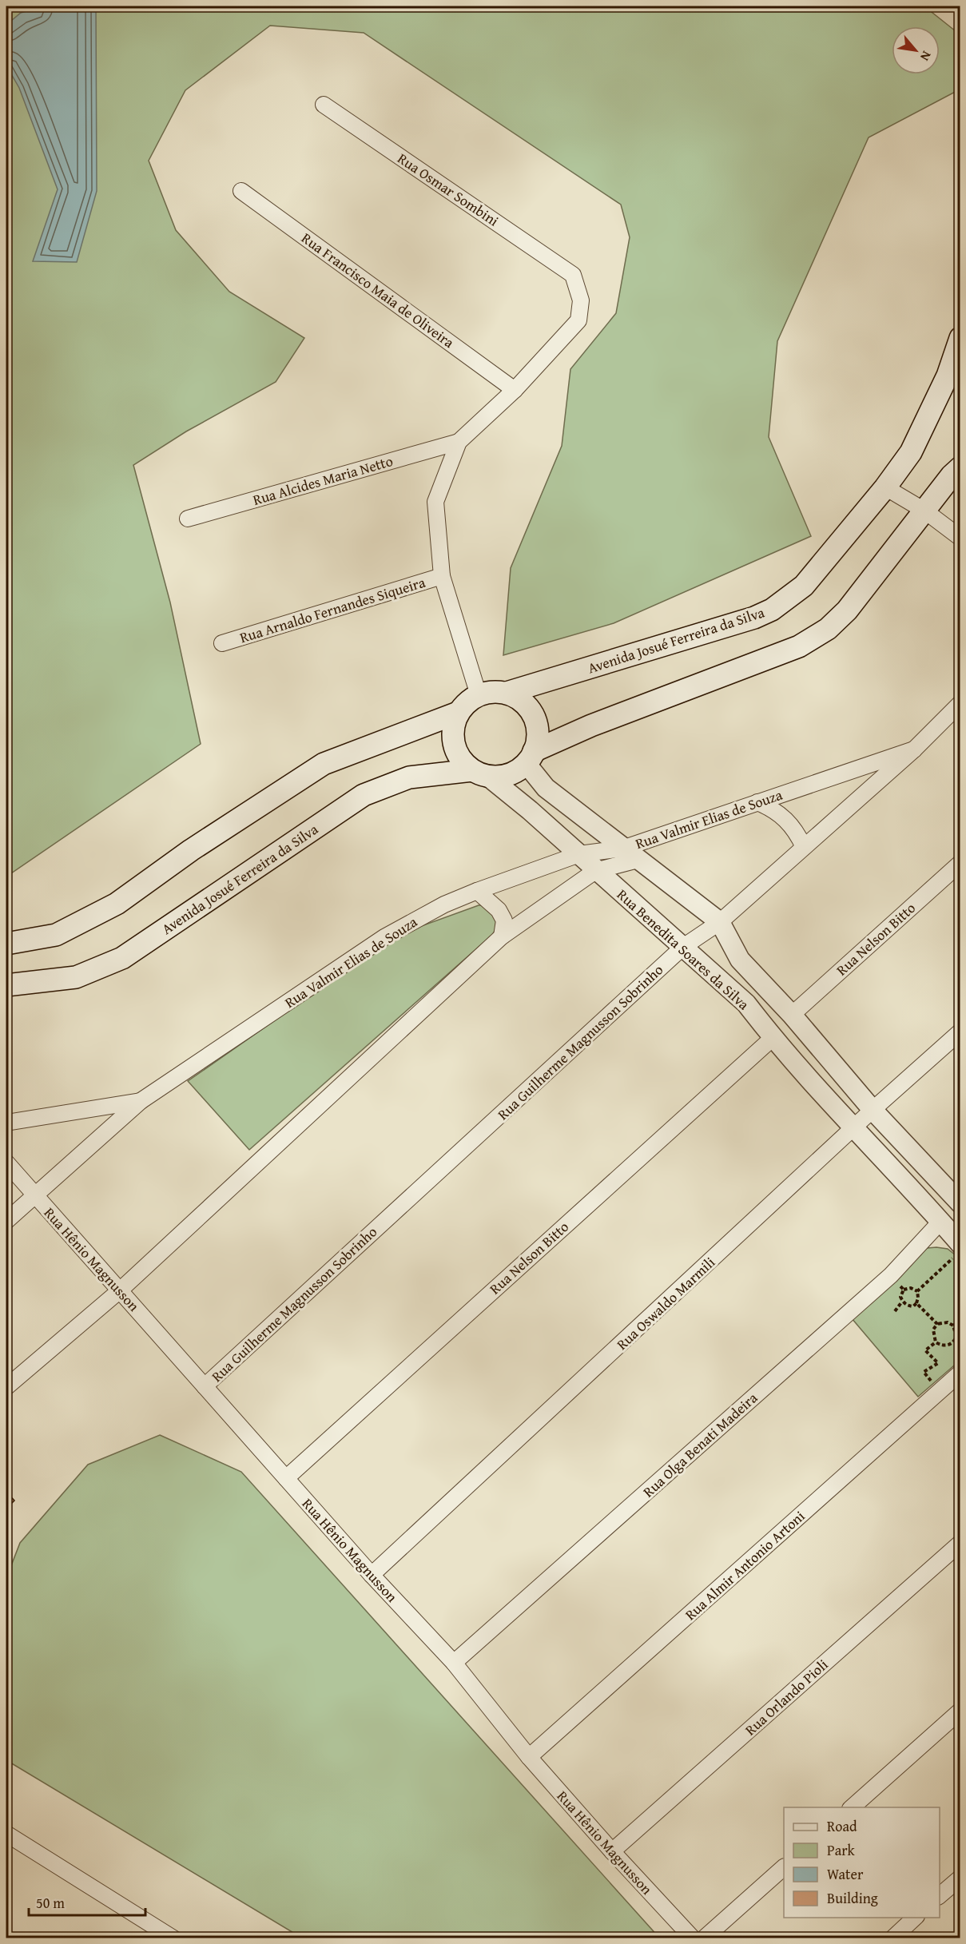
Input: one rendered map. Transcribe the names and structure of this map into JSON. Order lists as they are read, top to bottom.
{
  "streets": {
    "main road": ["Avenida Josué Ferreira da Silva"],
    "street": [
      "Rua Osmar Sombini",
      "Rua Francisco Maia de Oliveira",
      "Rua Alcides Maria Netto",
      "Rua Arnaldo Fernandes Siqueira",
      "Rua Valmir Elias de Souza",
      "Rua Nelson Bitto",
      "Rua Benedita Soares da Silva",
      "Rua Guilherme Magnusson Sobrinho",
      "Rua Hênio Magnusson",
      "Rua Oswaldo Marmili",
      "Rua Olga Benati Madeira",
      "Rua Almir Antonio Artoni",
      "Rua Orlando Pioli"
    ]
  },
  "crossings": [
    ["Rua Osmar Sombini", "Rua Francisco Maia de Oliveira"],
    ["Avenida Josué Ferreira da Silva", "Rua Benedita Soares da Silva"],
    ["Rua Valmir Elias de Souza", "Rua Benedita Soares da Silva"],
    ["Rua Valmir Elias de Souza", "Rua Guilherme Magnusson Sobrinho"],
    ["Rua Valmir Elias de Souza", "Rua Hênio Magnusson"],
    ["Rua Nelson Bitto", "Rua Benedita Soares da Silva"],
    ["Rua Nelson Bitto", "Rua Hênio Magnusson"],
    ["Rua Benedita Soares da Silva", "Rua Guilherme Magnusson Sobrinho"],
    ["Rua Benedita Soares da Silva", "Rua Oswaldo Marmili"],
    ["Rua Benedita Soares da Silva", "Rua Olga Benati Madeira"],
    ["Rua Guilherme Magnusson Sobrinho", "Rua Hênio Magnusson"],
    ["Rua Hênio Magnusson", "Rua Oswaldo Marmili"],
    ["Rua Hênio Magnusson", "Rua Olga Benati Madeira"],
    ["Rua Hênio Magnusson", "Rua Almir Antonio Artoni"],
    ["Rua Hênio Magnusson", "Rua Orlando Pioli"]
  ],
  "legend": [
    "Road",
    "Park",
    "Water",
    "Building"
  ],
  "scale_bar": "50 m",
  "north": "bottom right"
}
